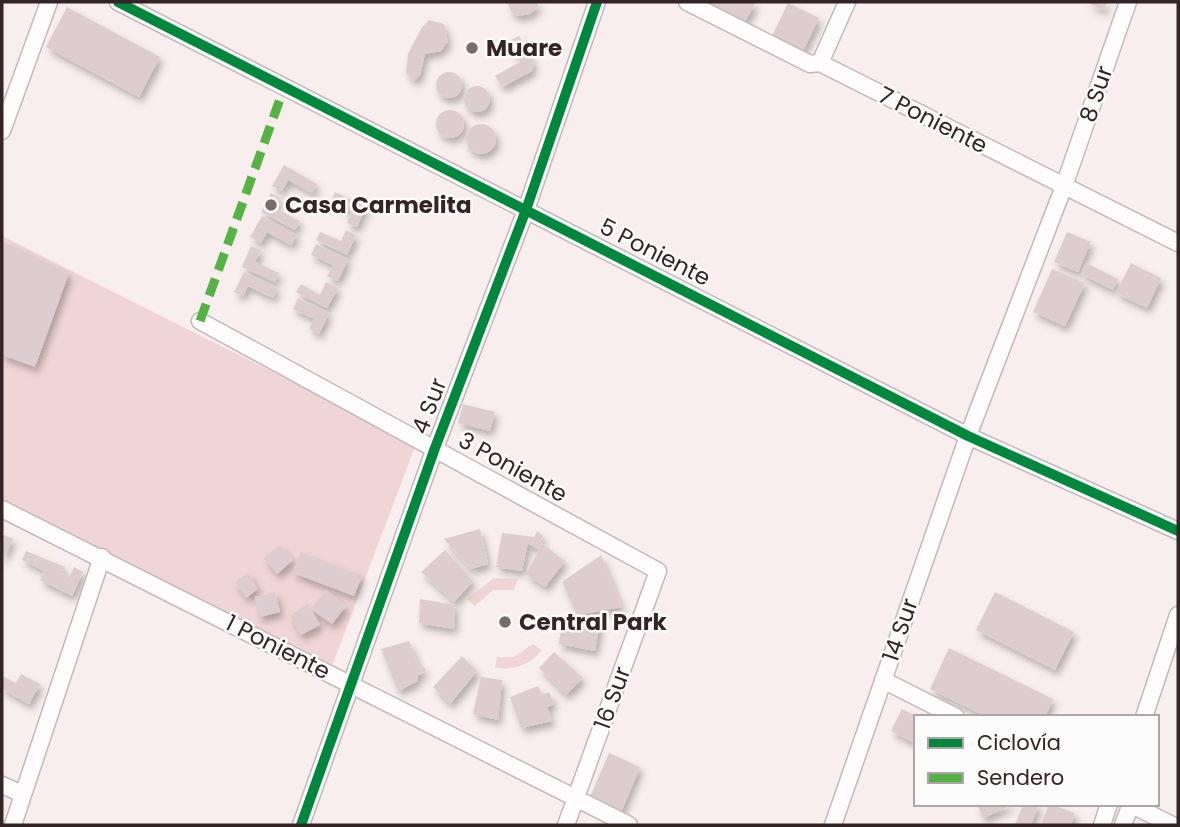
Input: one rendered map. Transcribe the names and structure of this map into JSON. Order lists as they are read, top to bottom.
{
  "streets": {
    "street": [
      "8 Sur",
      "7 Poniente",
      "5 Poniente",
      "4 Sur",
      "3 Poniente",
      "14 Sur",
      "1 Poniente",
      "16 Sur"
    ]
  },
  "crossings": [
    ["8 Sur", "7 Poniente"],
    ["8 Sur", "5 Poniente"],
    ["8 Sur", "14 Sur"],
    ["5 Poniente", "4 Sur"],
    ["5 Poniente", "14 Sur"],
    ["4 Sur", "3 Poniente"],
    ["4 Sur", "1 Poniente"],
    ["3 Poniente", "16 Sur"],
    ["1 Poniente", "16 Sur"]
  ],
  "places": ["Muare", "Casa Carmelita", "Central Park"],
  "legend": ["Ciclovía", "Sendero"]
}
